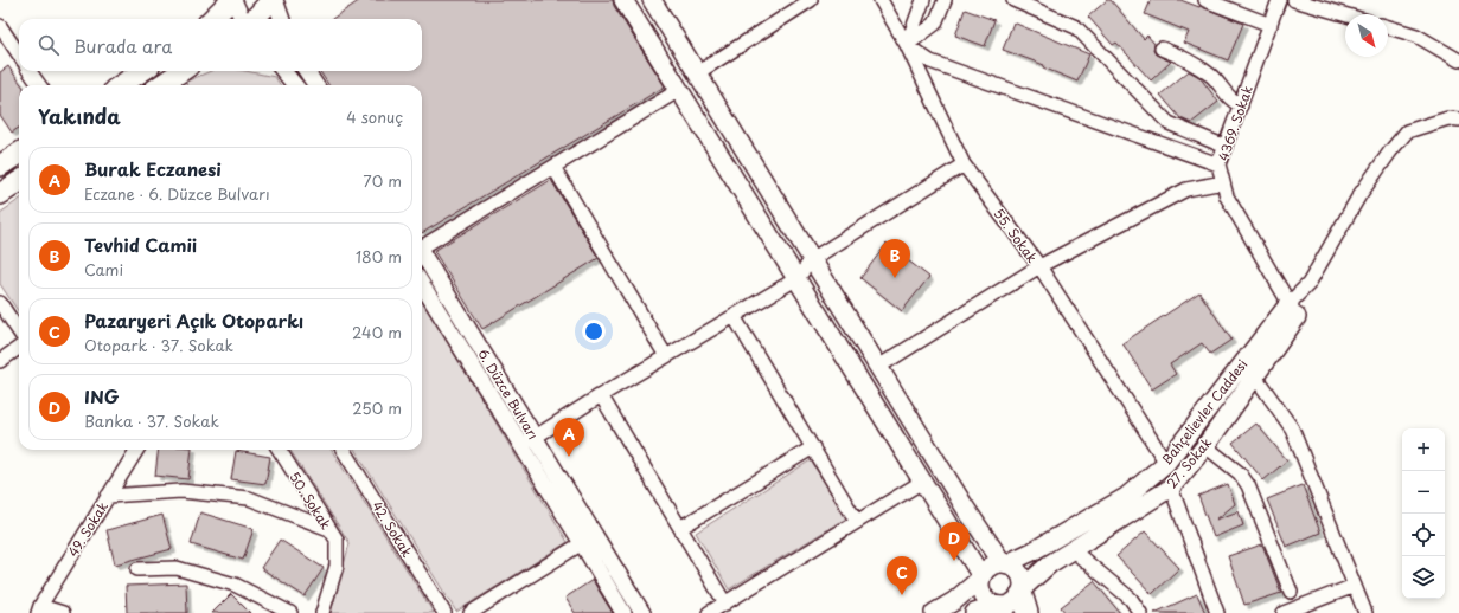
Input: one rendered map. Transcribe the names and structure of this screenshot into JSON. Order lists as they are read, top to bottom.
{
  "streets": {
    "main road": ["Bahçelievler Caddesi", "27. Sokak"],
    "street": [
      "4369. Sokak",
      "55. Sokak",
      "6. Düzce Bulvarı",
      "50. Sokak",
      "49. Sokak",
      "42. Sokak"
    ]
  },
  "crossings": [
    ["4369. Sokak", "Bahçelievler Caddesi"],
    ["4369. Sokak", "27. Sokak"],
    ["55. Sokak", "Bahçelievler Caddesi"],
    ["Bahçelievler Caddesi", "27. Sokak"]
  ],
  "north": "bottom right",
  "page": {
    "search": "Burada ara",
    "heading": ["Yakında", "4 sonuç"],
    "list": [
      {
        "mark": "A",
        "name": "Burak Eczanesi",
        "note": "Eczane · 6. Düzce Bulvarı",
        "value": "70 m"
      },
      {
        "mark": "B",
        "name": "Tevhid Camii",
        "note": "Cami",
        "value": "180 m"
      },
      {
        "mark": "C",
        "name": "Pazaryeri Açık Otoparkı",
        "note": "Otopark · 37. Sokak",
        "value": "240 m"
      },
      {
        "mark": "D",
        "name": "ING",
        "note": "Banka · 37. Sokak",
        "value": "250 m"
      }
    ],
    "pins": [
      "B",
      "A",
      "D",
      "C"
    ],
    "map_buttons": ["+", "−"]
  }
}
